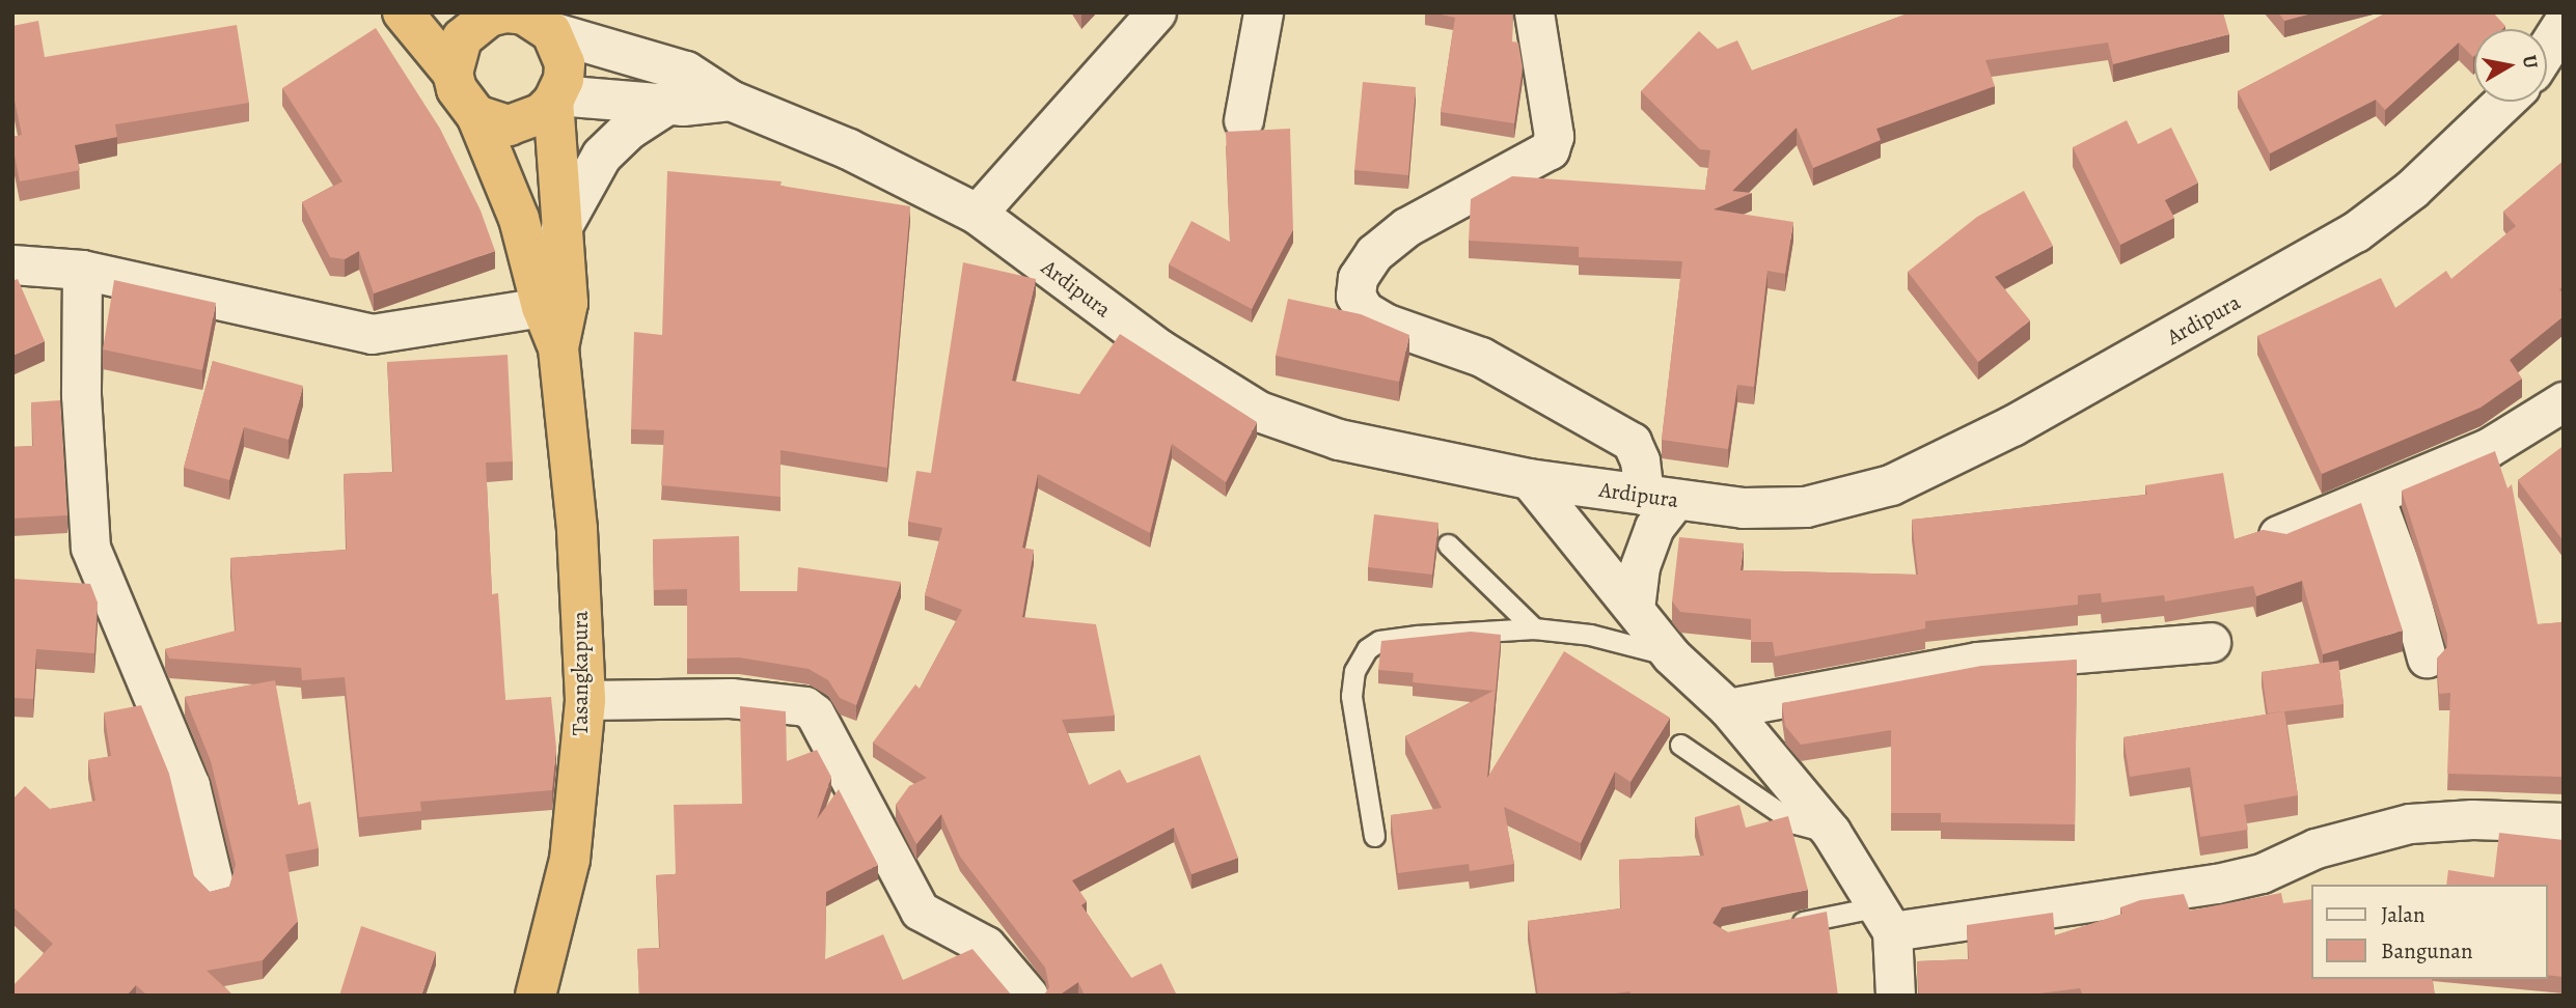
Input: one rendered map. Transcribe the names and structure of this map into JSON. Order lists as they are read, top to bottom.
{
  "streets": {
    "highway": ["Tasangkapura"],
    "street": ["Ardipura"]
  },
  "crossings": [
    ["Ardipura", "Tasangkapura"]
  ],
  "legend": ["Jalan", "Bangunan"],
  "north": "right"
}
